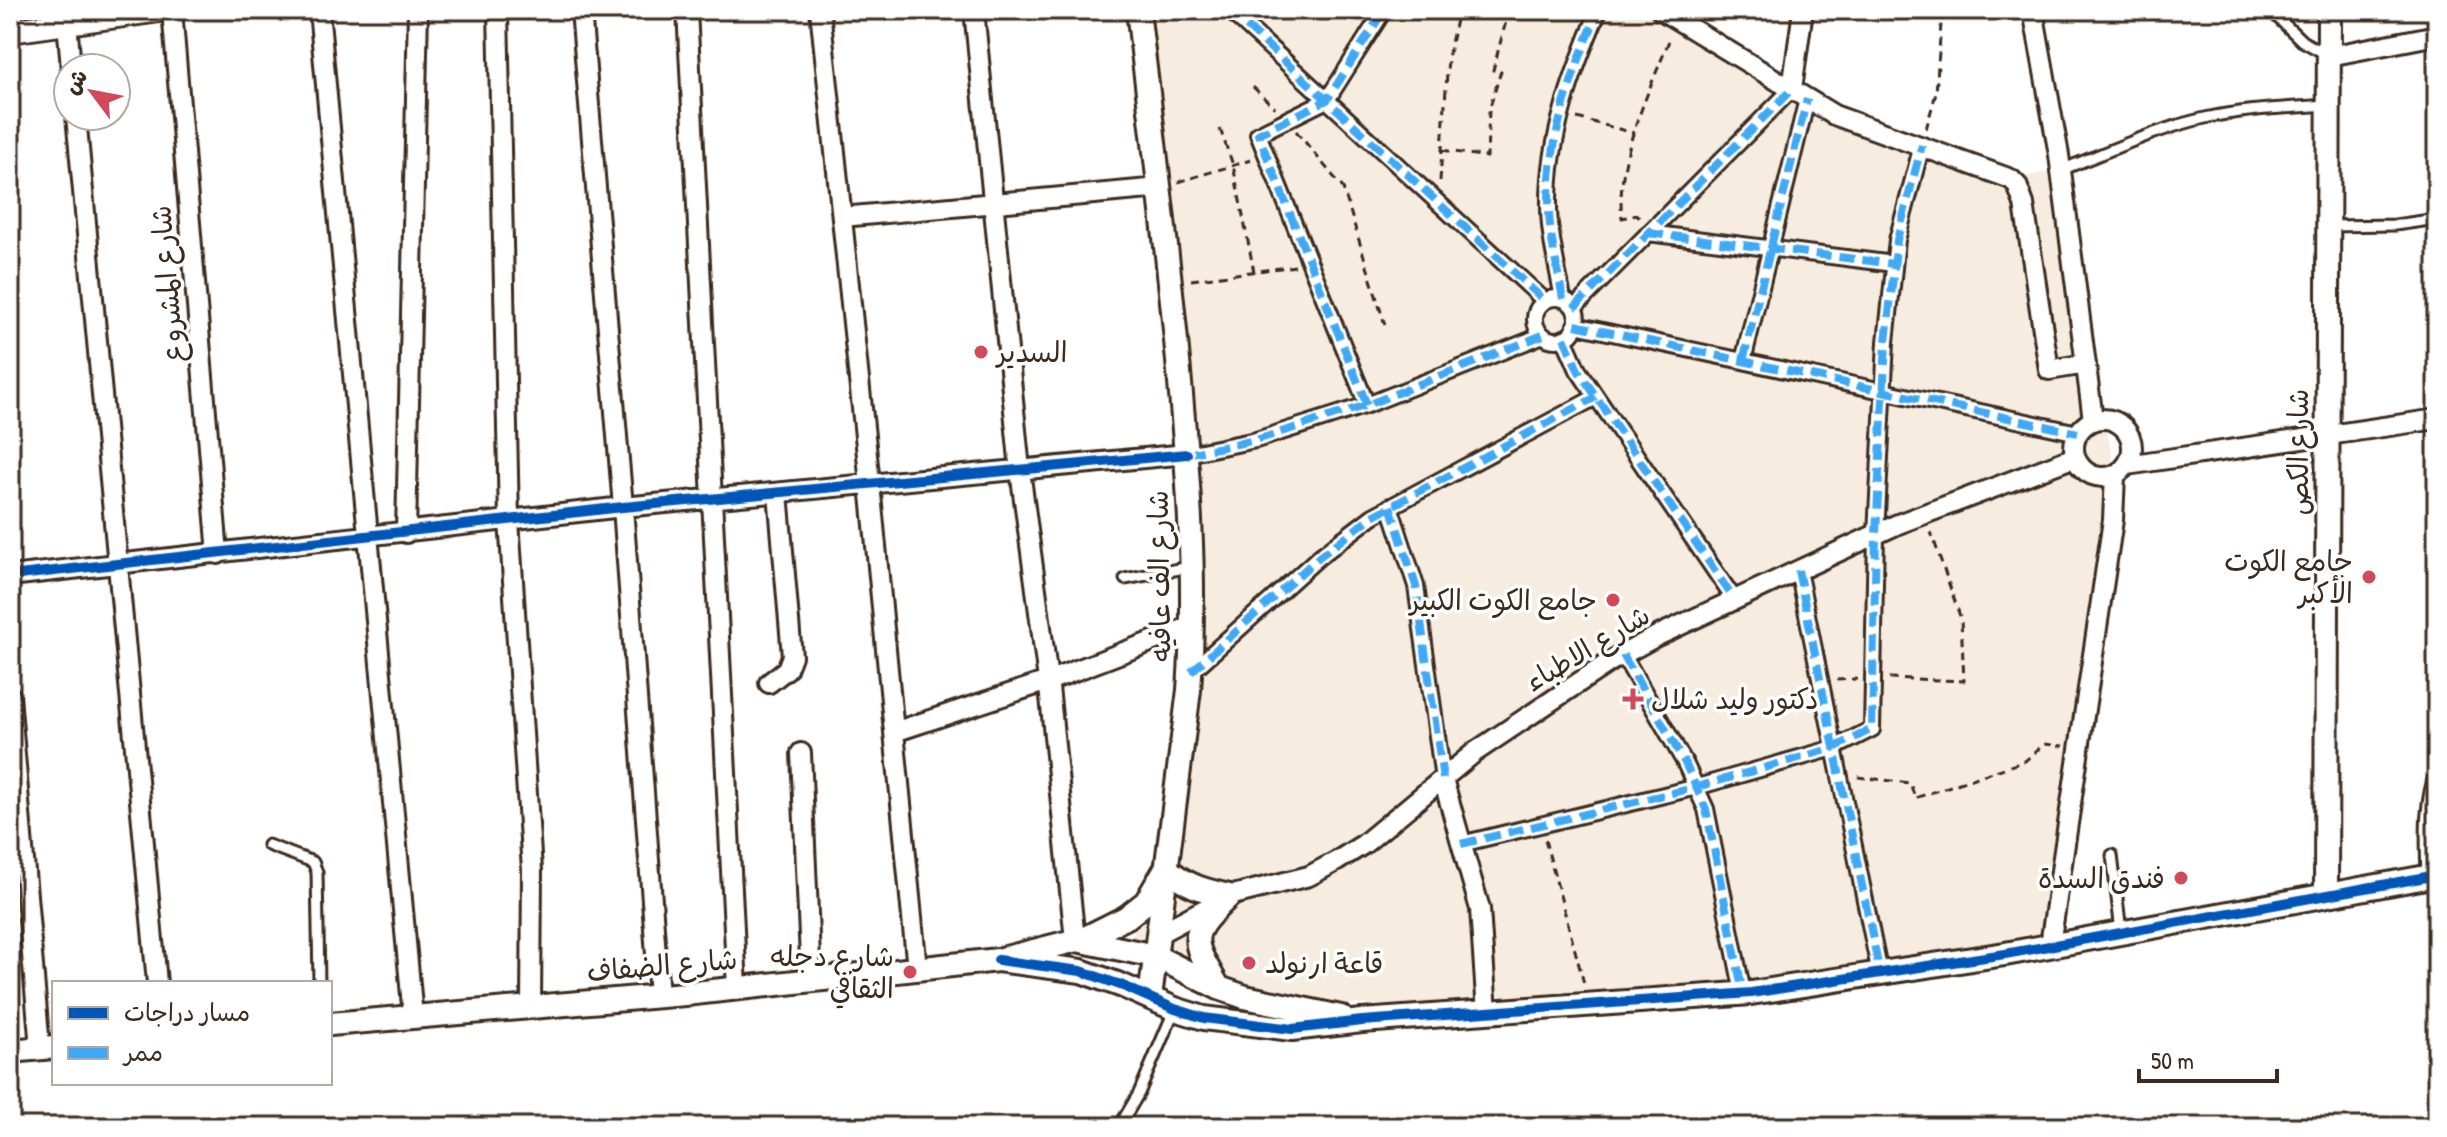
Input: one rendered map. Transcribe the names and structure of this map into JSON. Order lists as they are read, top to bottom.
{
  "streets": {
    "street": [
      "شارع المشروع",
      "شارع الكص",
      "شارع الف عافيه",
      "شارع الاطباء",
      "شارع الضفاف"
    ]
  },
  "crossings": [
    ["شارع الف عافيه", "شارع الاطباء"]
  ],
  "places": {
    "other": [
      "السدير",
      "جامع الكوت الأكبر",
      "جامع الكوت الكبير",
      "فندق السدة",
      "قاعة ارنولد",
      "شارع دجله الثقافي"
    ],
    "health": ["دكتور وليد شلال"]
  },
  "legend": ["مسار دراجات", "ممر"],
  "scale_bar": "50 m",
  "north": "top left"
}
